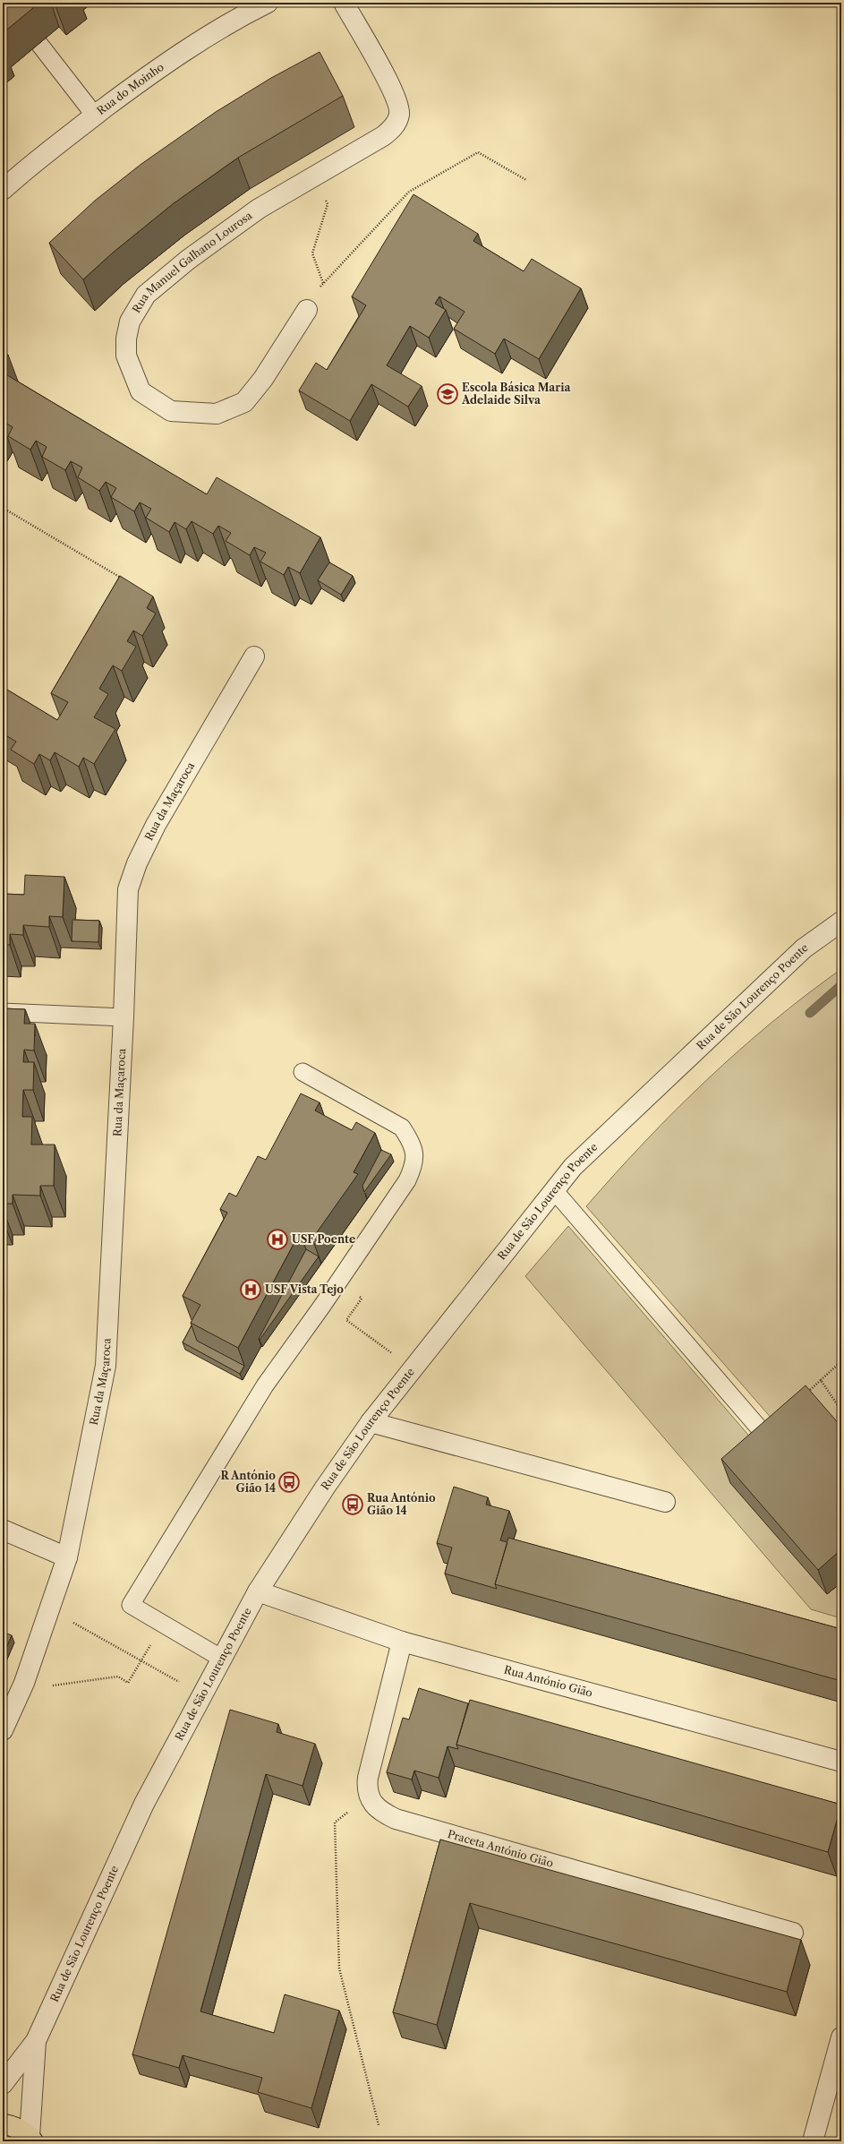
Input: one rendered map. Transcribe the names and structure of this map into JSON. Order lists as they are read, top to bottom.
{
  "streets": {
    "street": [
      "Rua do Moinho",
      "Rua Manuel Galhano Lourosa",
      "Rua da Maçaroca",
      "Rua de São Lourenço Poente",
      "Rua António Gião",
      "Praceta António Gião"
    ]
  },
  "crossings": [
    ["Rua de São Lourenço Poente", "Rua António Gião"]
  ],
  "places": {
    "school or university": ["Escola Básica Maria Adelaide Silva"],
    "hospital": ["USF Poente", "USF Vista Tejo"],
    "bus stop": ["R António Gião 14", "Rua António Gião 14"]
  }
}
